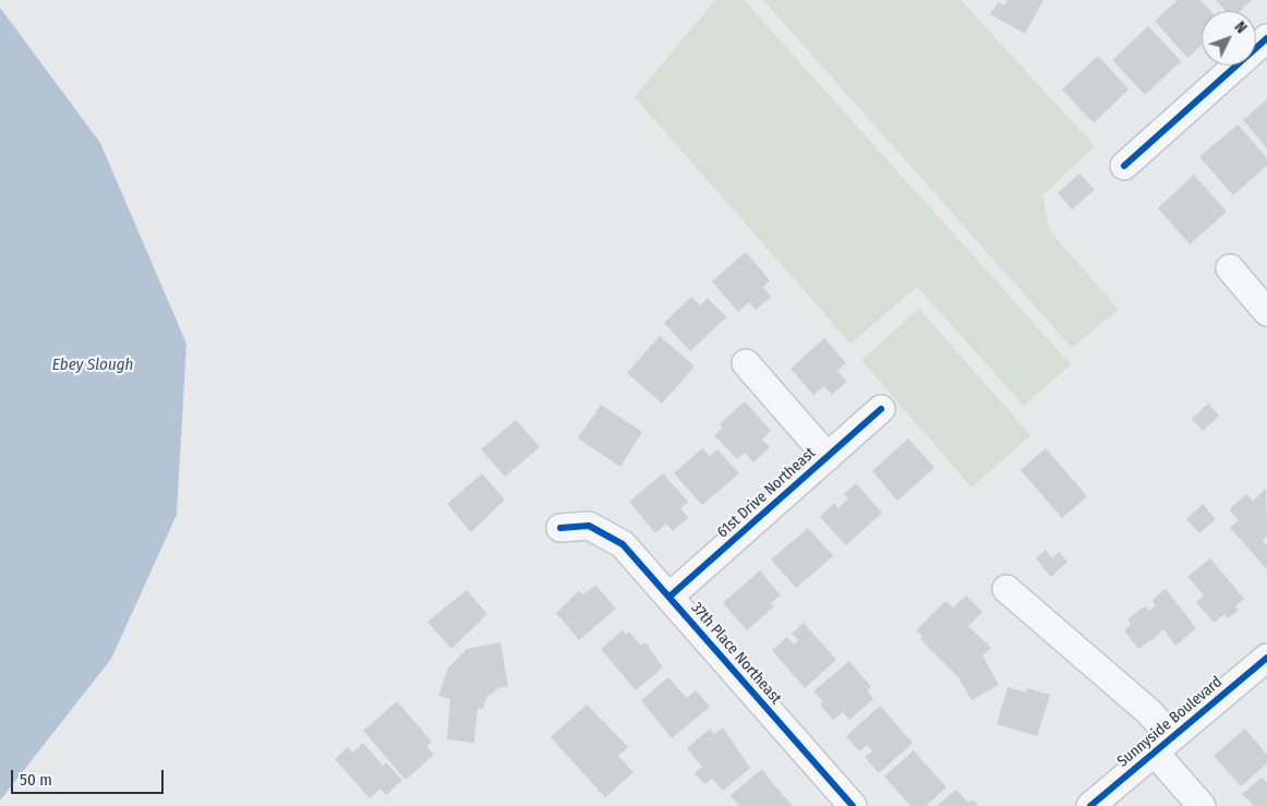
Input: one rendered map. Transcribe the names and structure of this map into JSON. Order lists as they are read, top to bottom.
{
  "streets": {
    "street": ["61st Drive Northeast", "37th Place Northeast", "Sunnyside Boulevard"]
  },
  "crossings": [
    ["61st Drive Northeast", "37th Place Northeast"]
  ],
  "water": ["Ebey Slough"],
  "scale_bar": "50 m",
  "north": "top right"
}
